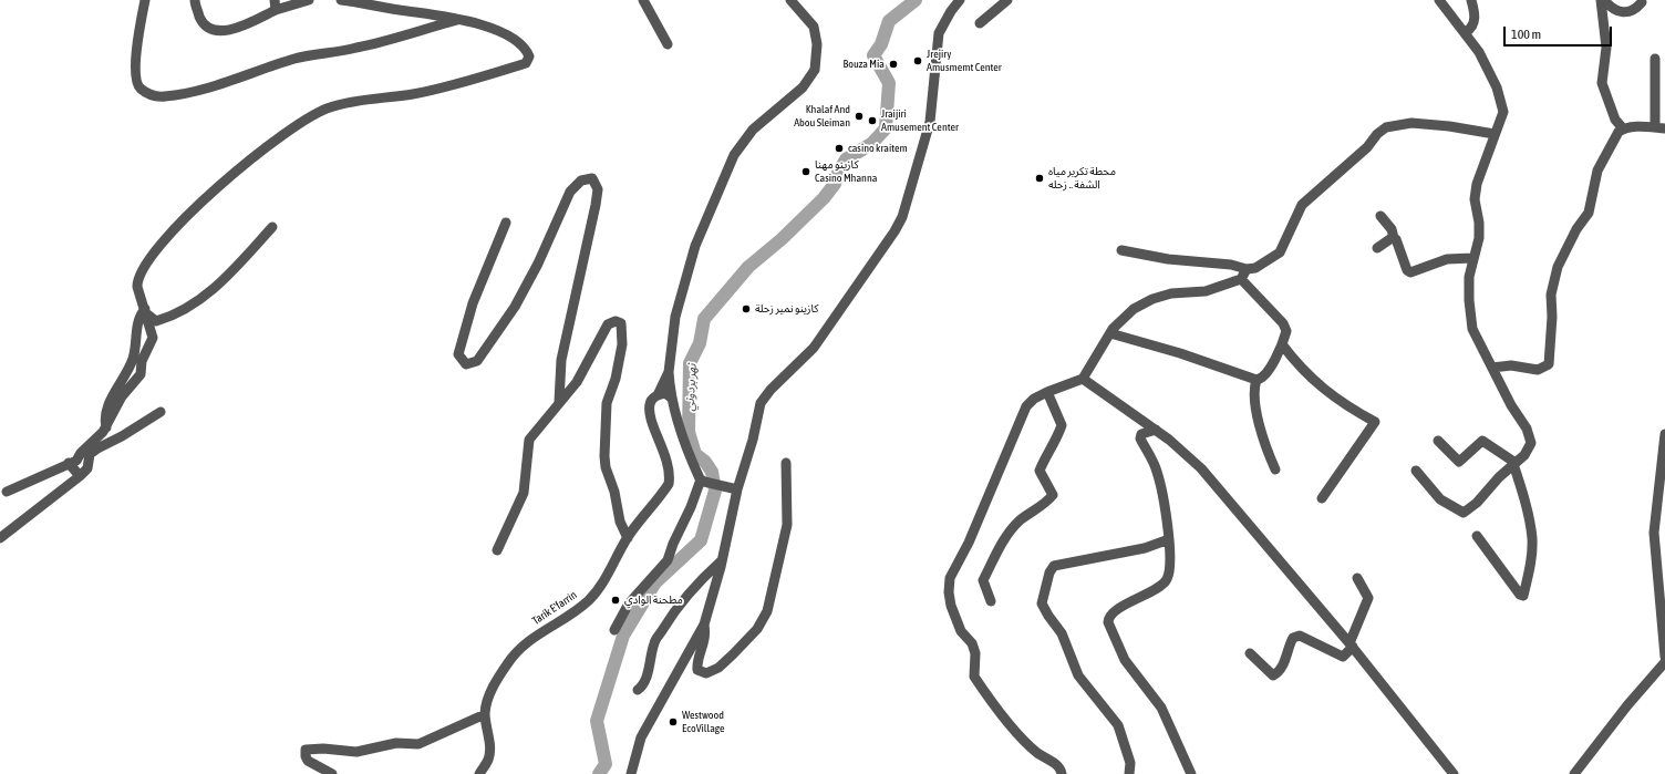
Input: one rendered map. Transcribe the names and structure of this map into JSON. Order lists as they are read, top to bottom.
{
  "streets": {
    "street": ["Tarik E'farrin"]
  },
  "water": ["نهر بردوني"],
  "places": [
    "Jrejiry Amusmemt Center",
    "Bouza Mia",
    "Khalaf And Abou Sleiman",
    "Jraijiri Amusement Center",
    "casino kraitem",
    "كازينو مهنا Casino Mhanna",
    "محطة تكرير مياه الشفة .. زحله",
    "كازينو نمير زحلة",
    "مطحنة الوادي",
    "Westwood EcoVillage"
  ],
  "scale_bar": "100 m"
}
